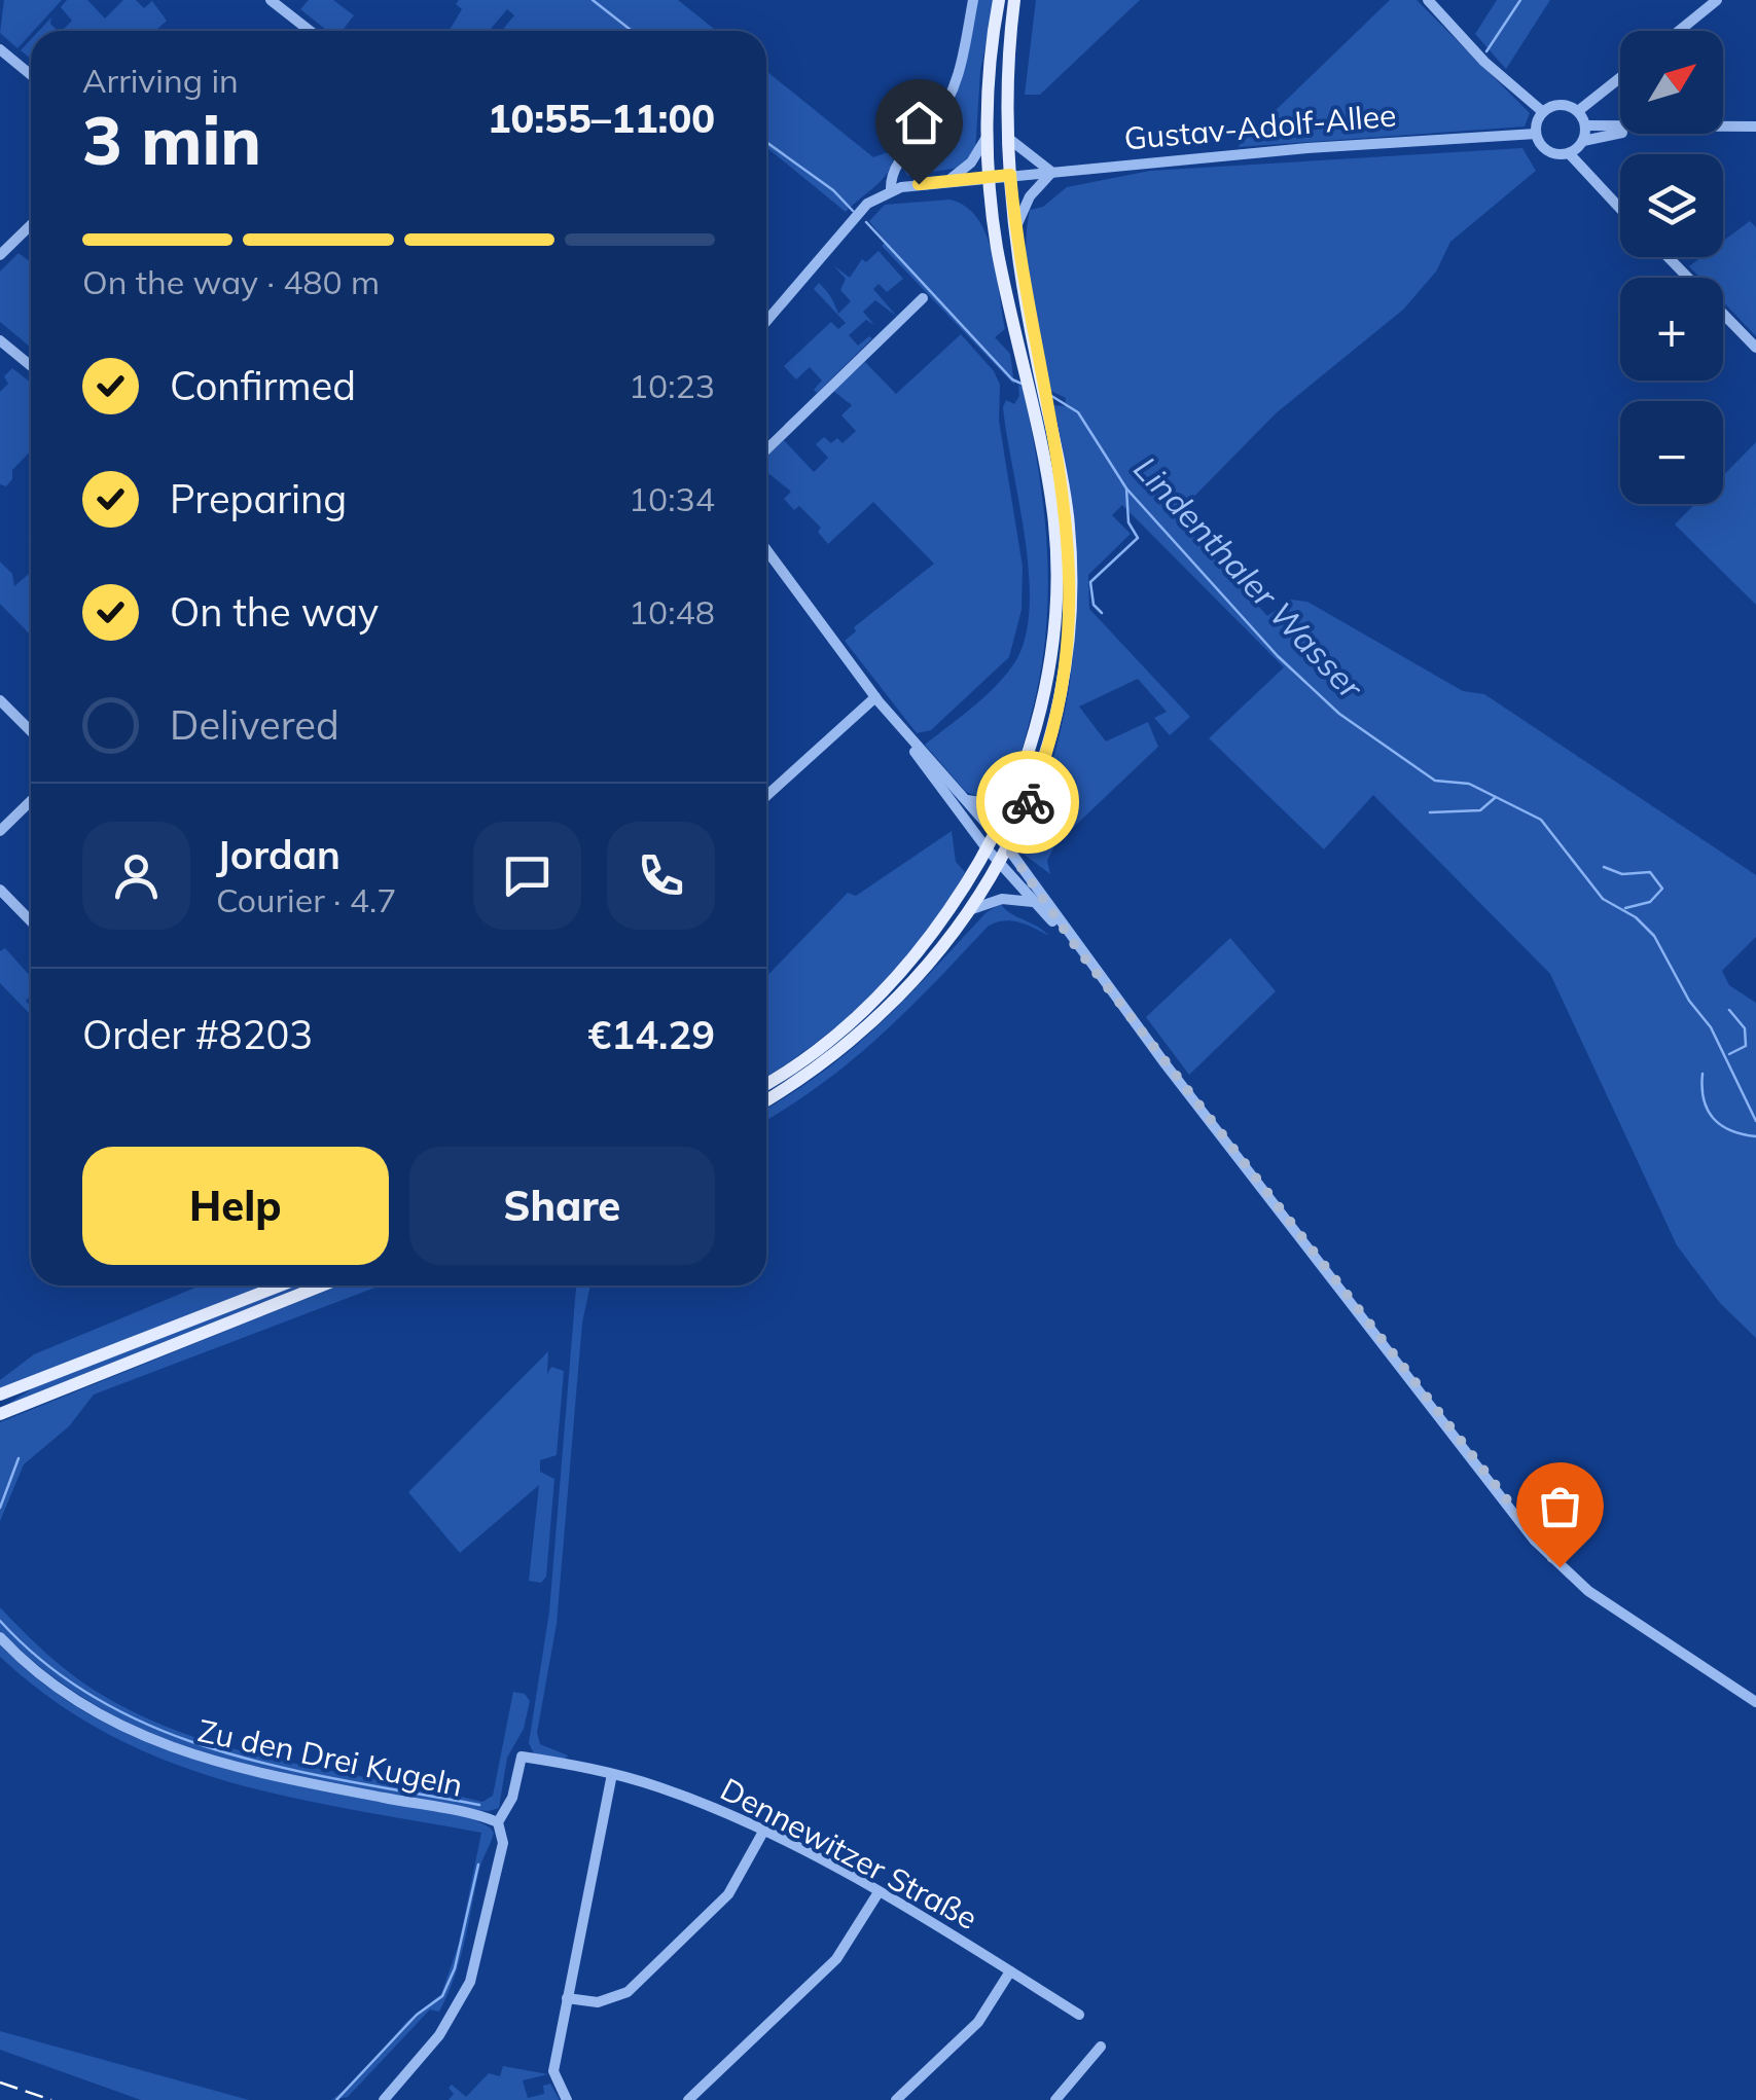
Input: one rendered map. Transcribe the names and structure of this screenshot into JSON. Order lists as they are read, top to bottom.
{
  "streets": {
    "street": ["Gustav-Adolf-Allee", "Zu den Drei Kugeln", "Dennewitzer Straße"]
  },
  "crossings": [
    ["Zu den Drei Kugeln", "Dennewitzer Straße"]
  ],
  "water": ["Lindenthaler Wasser"],
  "north": "top right",
  "page": {
    "map_buttons": ["+", "−"],
    "heading": ["3 min", "Arriving in", "10:55–11:00"],
    "panel": [
      "Jordan",
      "Courier · 4.7",
      "Order #8203",
      "€14.29"
    ],
    "bar": "On the way · 480 m",
    "list": [
      ["Confirmed", "10:23"],
      ["Preparing", "10:34"],
      ["On the way", "10:48"],
      "Delivered"
    ],
    "buttons": ["Help", "Share"]
  }
}
